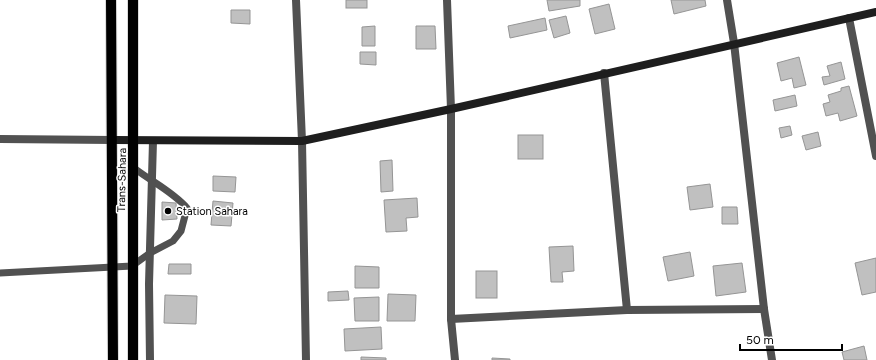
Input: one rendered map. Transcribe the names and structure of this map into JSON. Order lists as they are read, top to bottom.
{
  "streets": {
    "main road": ["Trans-Sahara"]
  },
  "places": ["Station Sahara"],
  "scale_bar": "50 m"
}
